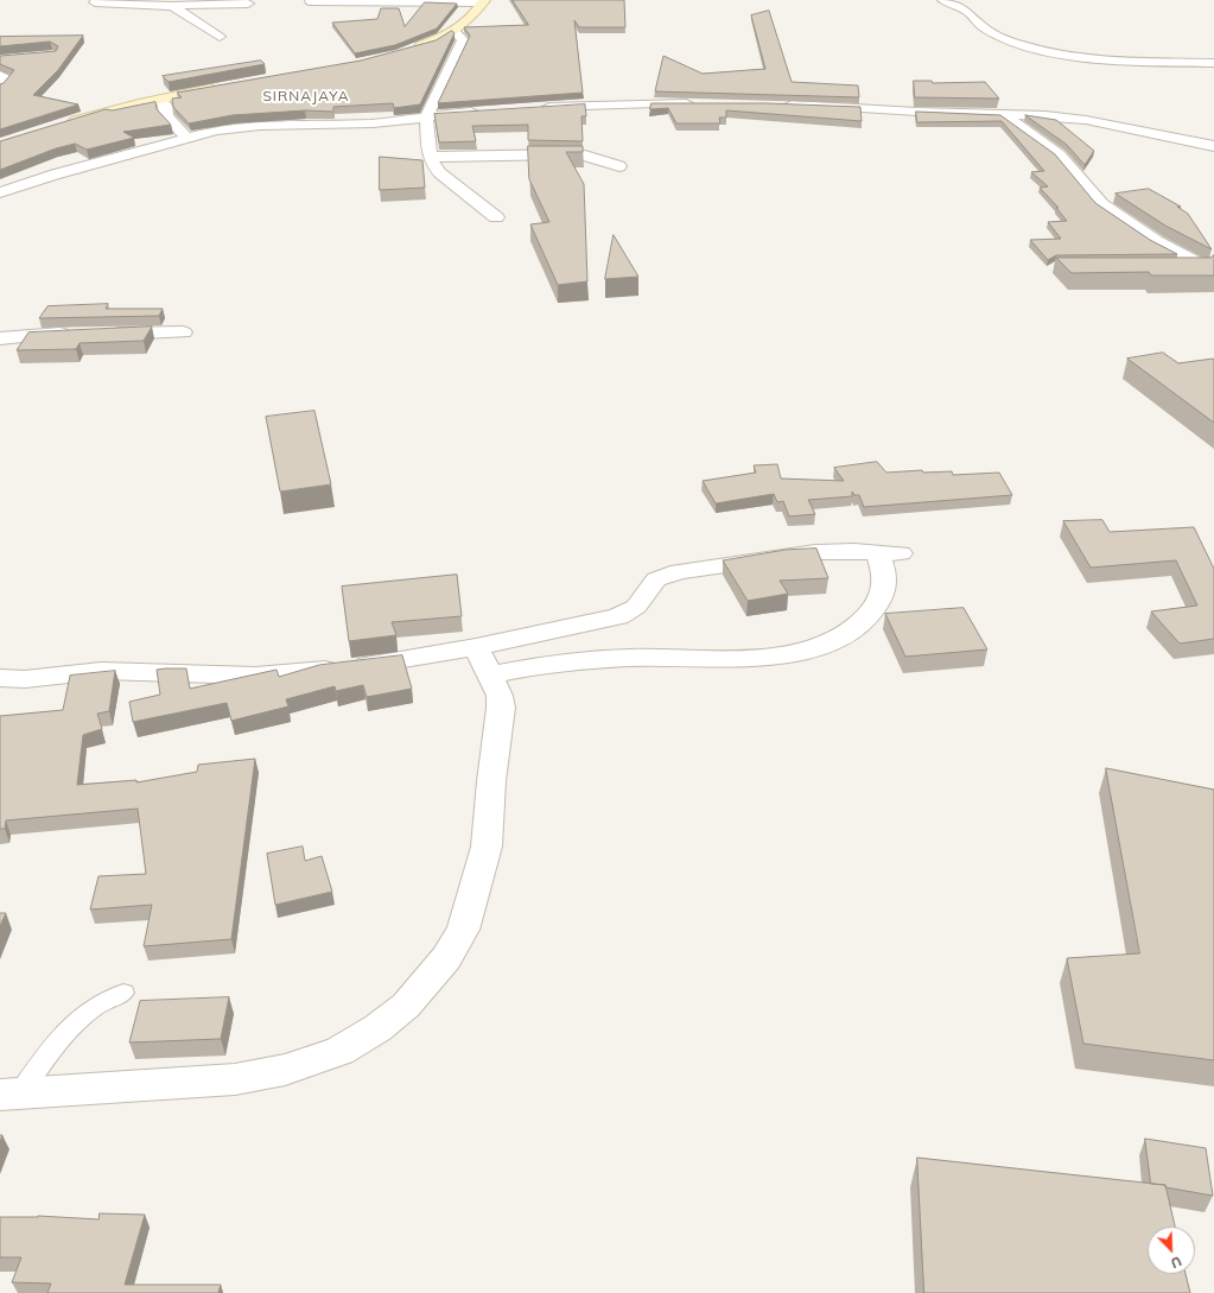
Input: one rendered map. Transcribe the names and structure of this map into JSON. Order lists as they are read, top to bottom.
{
  "districts": ["SIRNAJAYA"],
  "north": "bottom right"
}
